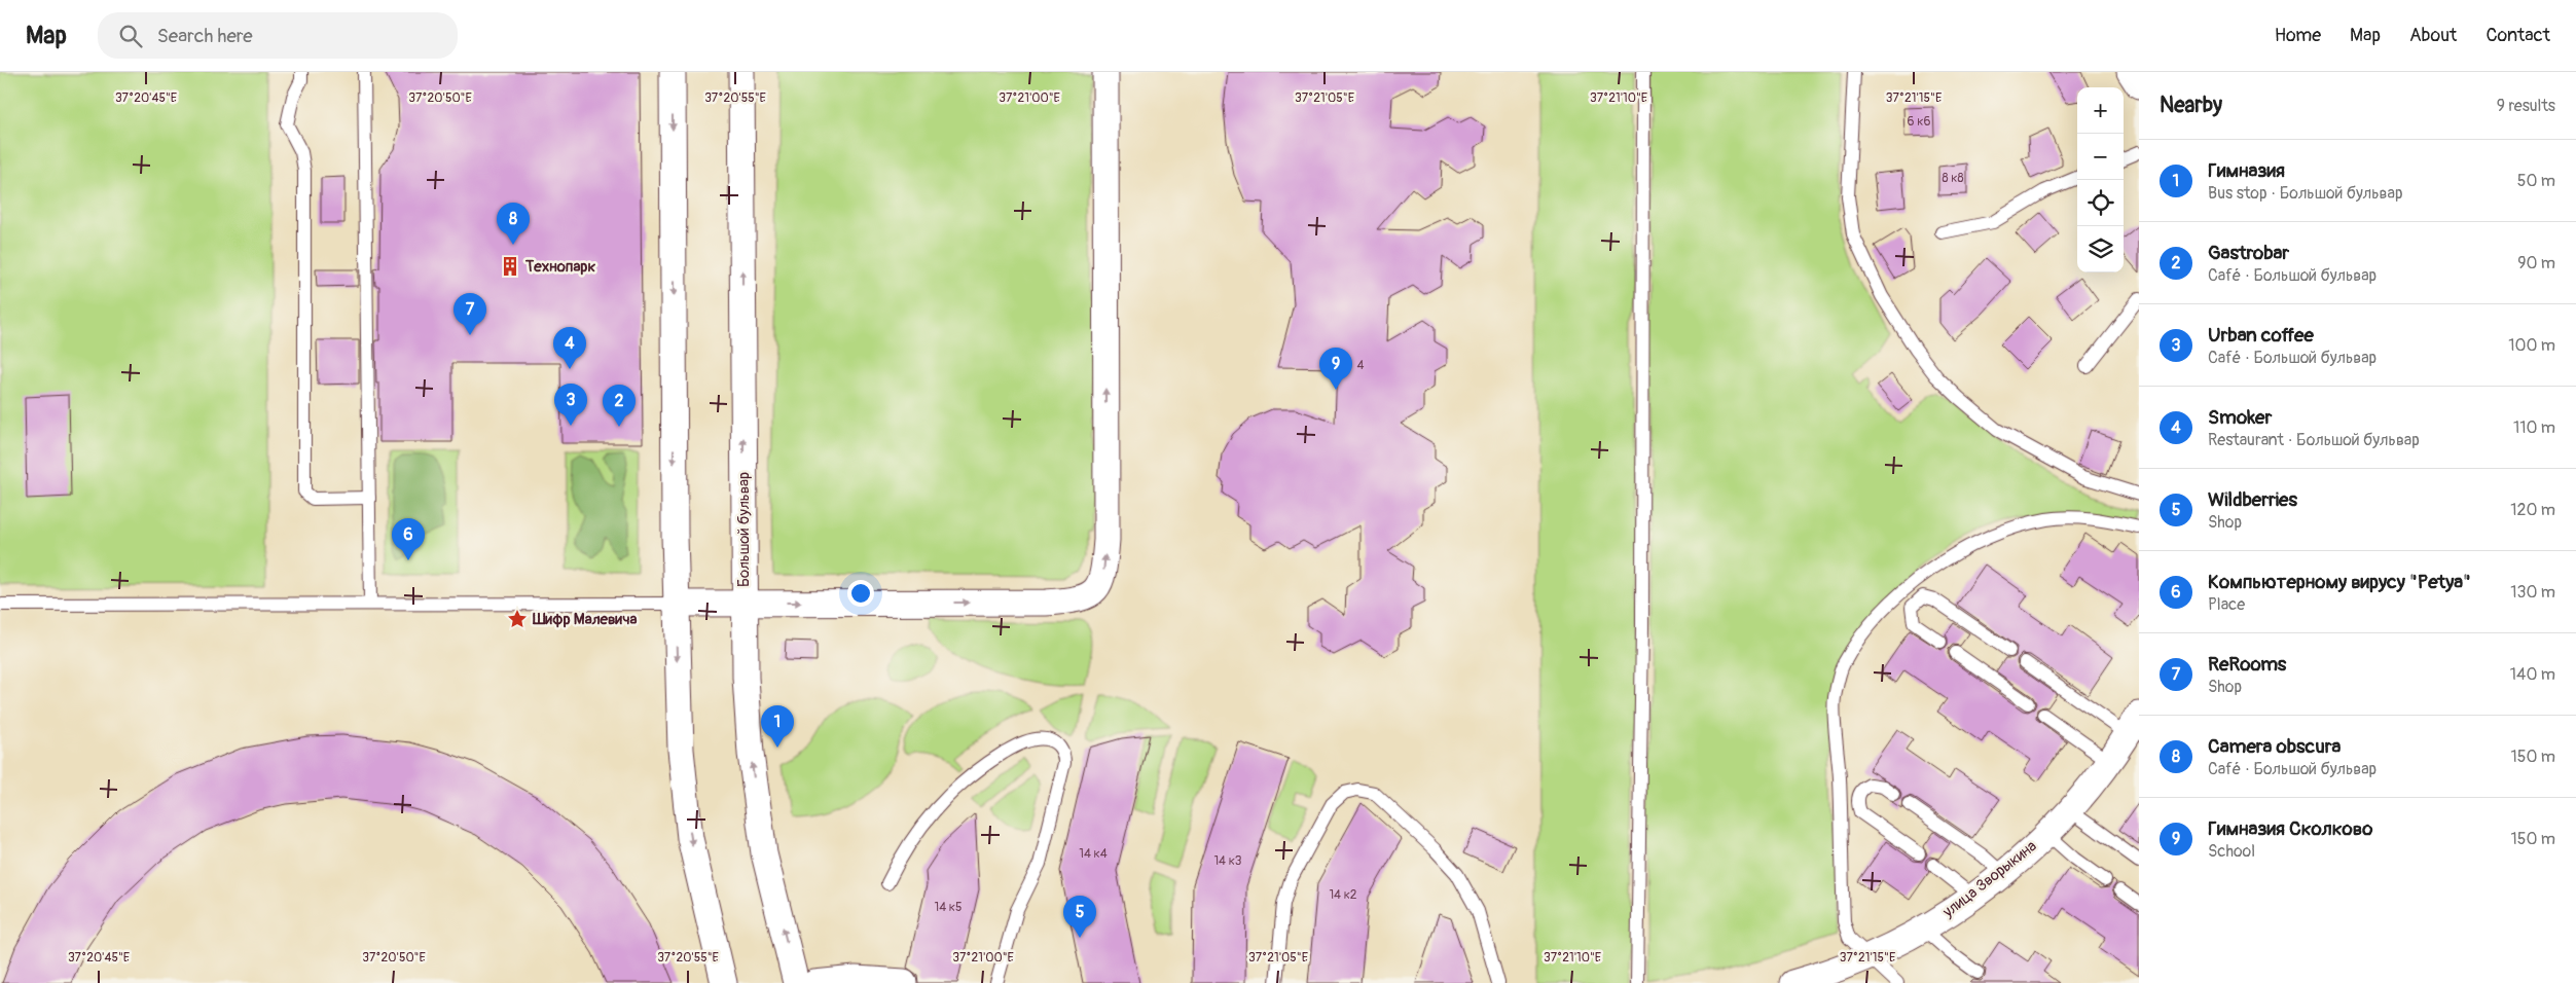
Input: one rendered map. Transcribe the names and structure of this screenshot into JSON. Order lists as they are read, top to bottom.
{
  "streets": {
    "street": ["Большой бульвар", "улица Зворыкина"]
  },
  "places": {
    "building": ["Технопарк"],
    "place": ["Шифр Малевича"]
  },
  "house_numbers": [
    "6 к6",
    "8 к8",
    "4",
    "14 к4",
    "14 к3",
    "14 к2",
    "14 к5"
  ],
  "page": {
    "header": "Map",
    "search": "Search here",
    "nav": [
      "Home",
      "Map",
      "About",
      "Contact"
    ],
    "heading": ["Nearby", "9 results"],
    "map_buttons": ["+", "−"],
    "list": [
      {
        "mark": "1",
        "name": "Гимназия",
        "note": "Bus stop · Большой бульвар",
        "value": "50 m"
      },
      {
        "mark": "2",
        "name": "Gastrobar",
        "note": "Café · Большой бульвар",
        "value": "90 m"
      },
      {
        "mark": "3",
        "name": "Urban coffee",
        "note": "Café · Большой бульвар",
        "value": "100 m"
      },
      {
        "mark": "4",
        "name": "Smoker",
        "note": "Restaurant · Большой бульвар",
        "value": "110 m"
      },
      {
        "mark": "5",
        "name": "Wildberries",
        "note": "Shop",
        "value": "120 m"
      },
      {
        "mark": "6",
        "name": "Компьютерному вирусу \"Petya\"",
        "note": "Place",
        "value": "130 m"
      },
      {
        "mark": "7",
        "name": "ReRooms",
        "note": "Shop",
        "value": "140 m"
      },
      {
        "mark": "8",
        "name": "Camera obscura",
        "note": "Café · Большой бульвар",
        "value": "150 m"
      },
      {
        "mark": "9",
        "name": "Гимназия Сколково",
        "note": "School",
        "value": "150 m"
      }
    ],
    "pins": [
      "8",
      "7",
      "4",
      "9",
      "3",
      "2",
      "6",
      "1",
      "5"
    ]
  },
  "coordinates": [
    "37°20'45\"E",
    "37°20'50\"E",
    "37°20'55\"E",
    "37°21'00\"E",
    "37°21'05\"E",
    "37°21'10\"E",
    "37°21'15\"E"
  ]
}
